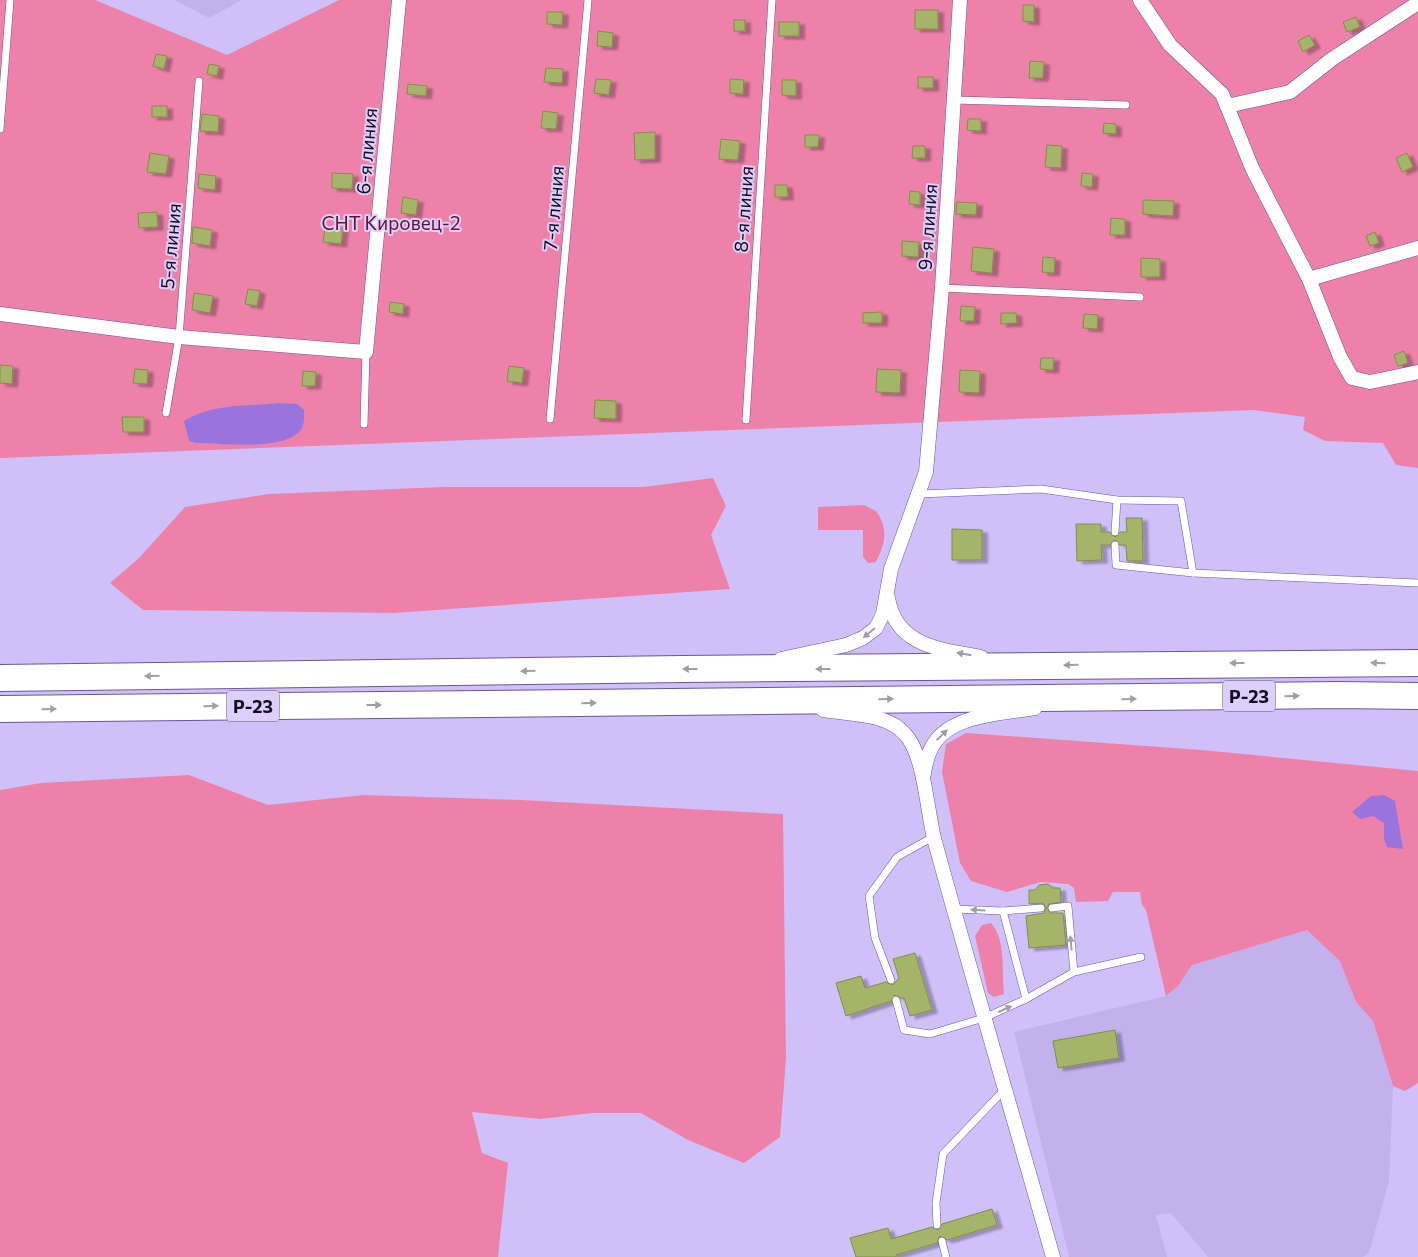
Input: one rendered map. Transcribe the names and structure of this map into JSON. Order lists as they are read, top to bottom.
{
  "streets": {
    "highway": ["Р-23"],
    "street": ["6-я линия", "9-я линия"],
    "lane": ["7-я линия", "8-я линия", "5-я линия"]
  },
  "crossings": [
    ["9-я линия", "Р-23"]
  ],
  "parks": ["СНТ Кировец-2"]
}
